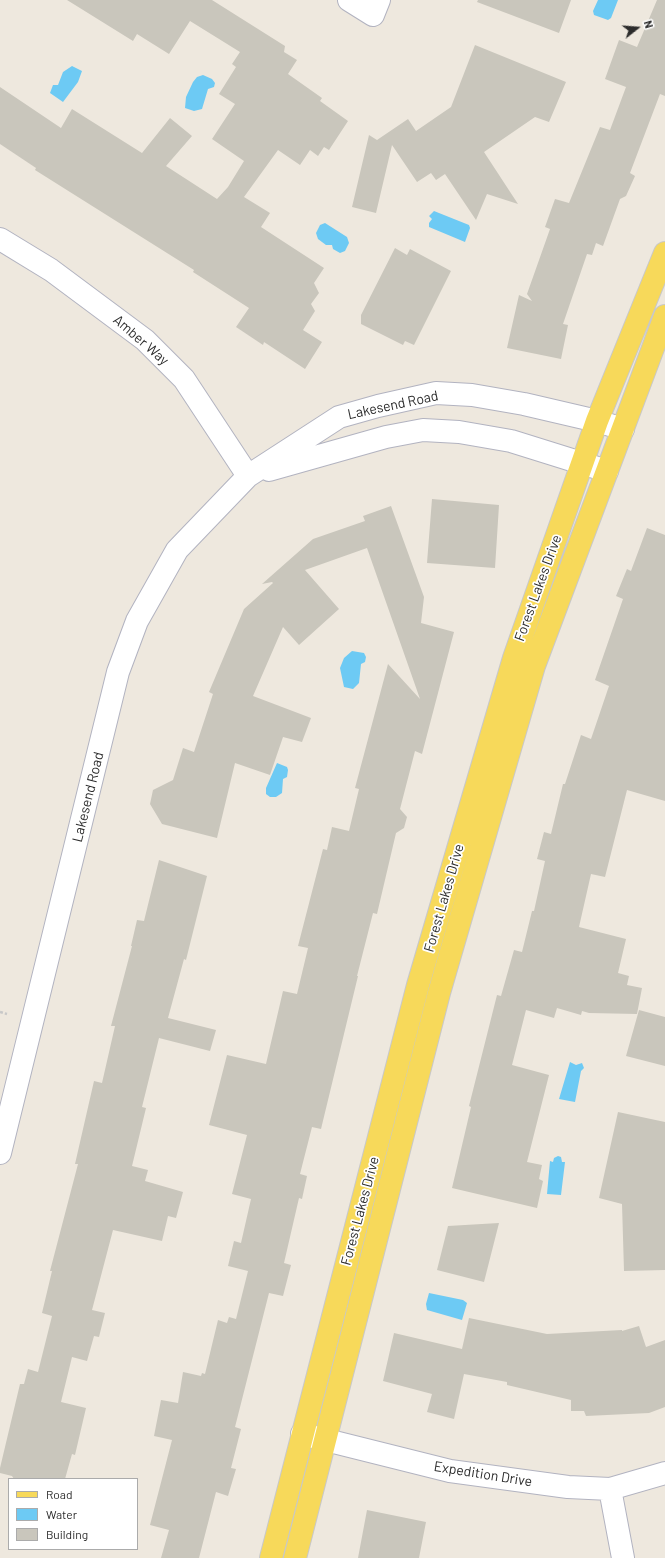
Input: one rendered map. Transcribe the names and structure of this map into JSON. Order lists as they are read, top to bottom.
{
  "streets": {
    "main road": ["Forest Lakes Drive"],
    "street": ["Amber Way", "Lakesend Road", "Expedition Drive"]
  },
  "crossings": [
    ["Amber Way", "Lakesend Road"],
    ["Lakesend Road", "Forest Lakes Drive"],
    ["Forest Lakes Drive", "Expedition Drive"]
  ],
  "legend": ["Road", "Water", "Building"],
  "north": "right"
}
